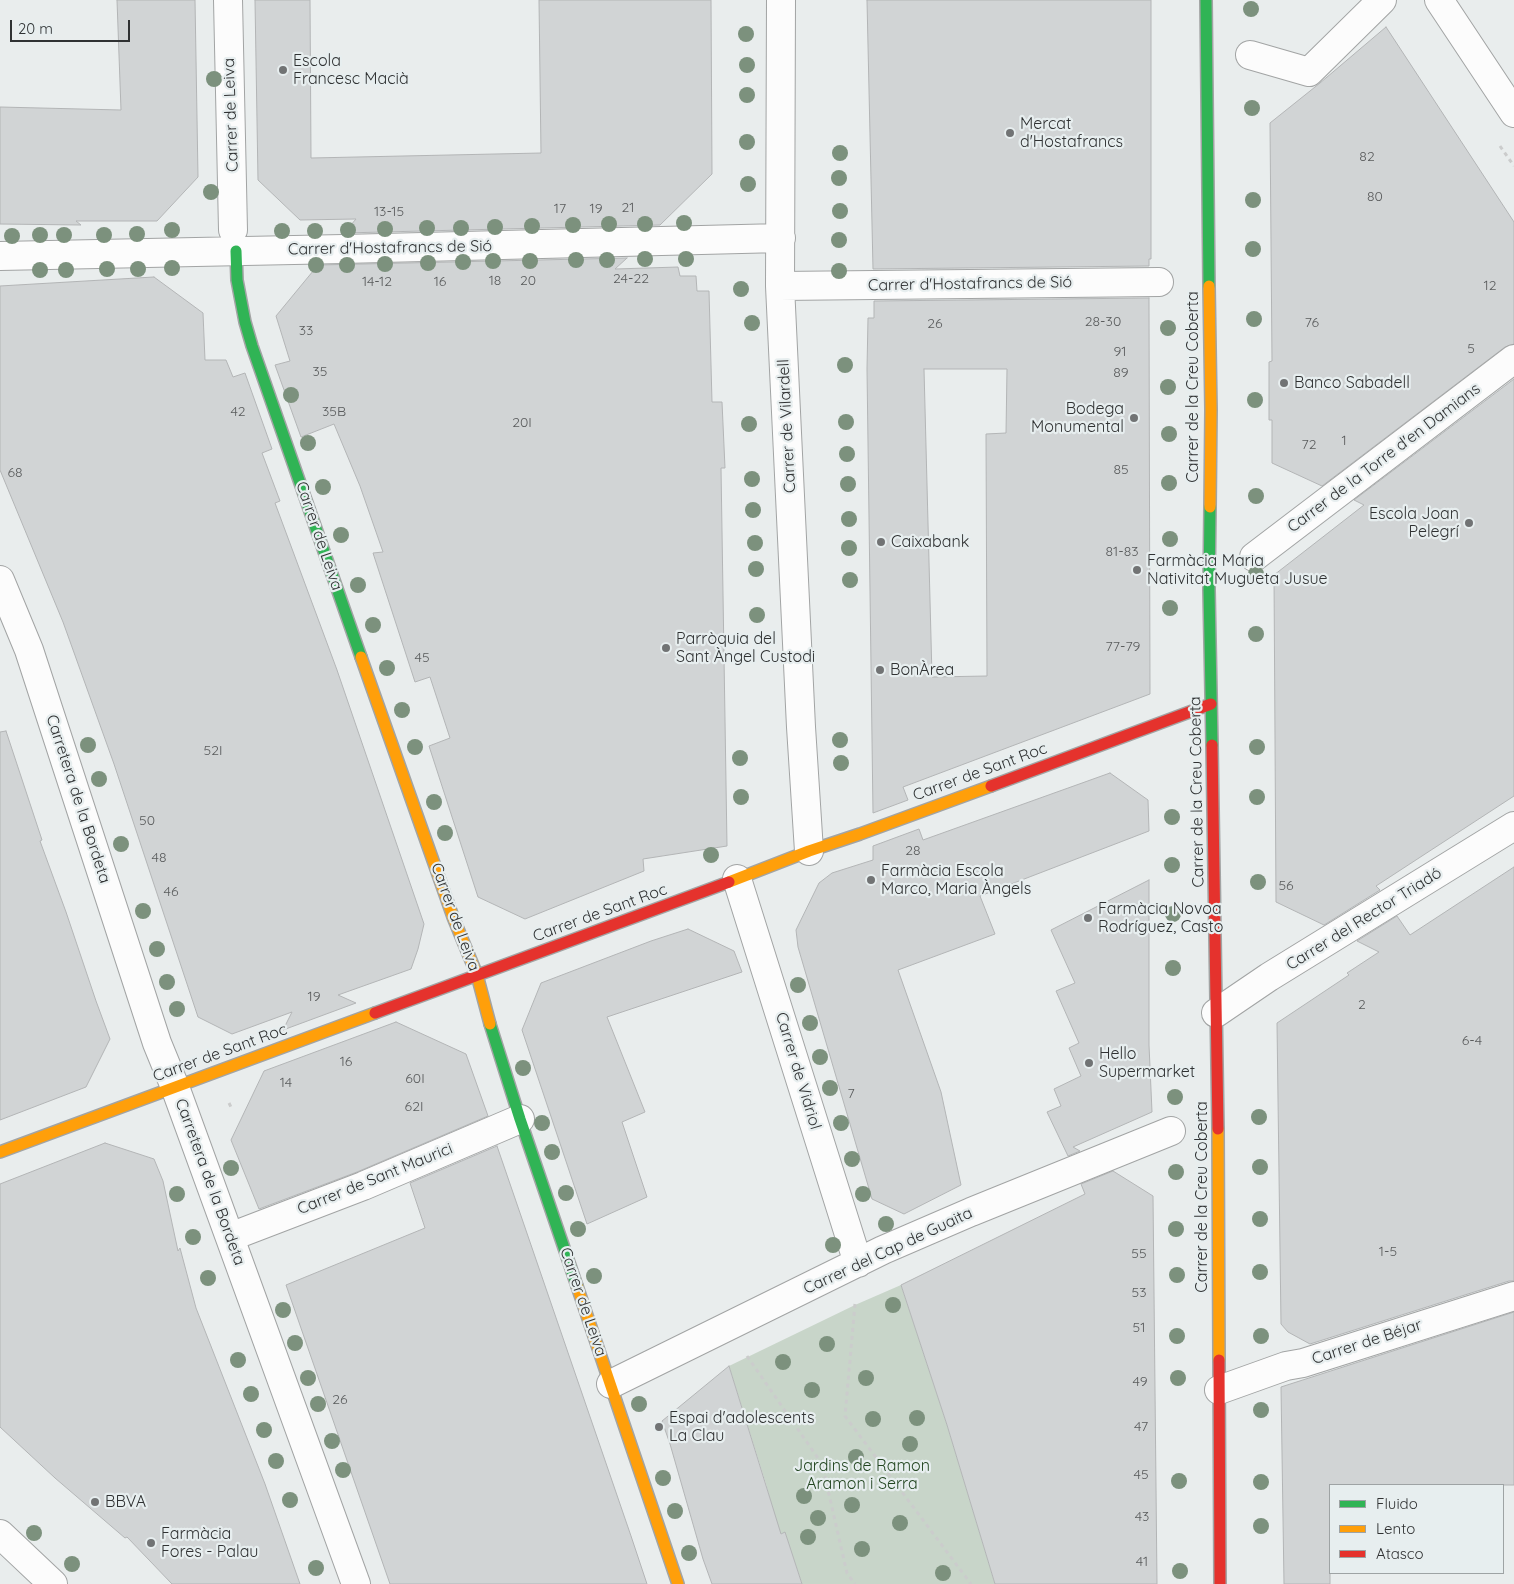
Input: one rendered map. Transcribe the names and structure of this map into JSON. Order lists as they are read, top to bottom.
{
  "streets": {
    "street": [
      "Carrer de Leiva",
      "Carrer d'Hostafrancs de Sió",
      "Carrer de la Creu Coberta",
      "Carrer de Vilardell",
      "Carrer de la Torre d'en Damians",
      "Carrer de Sant Roc",
      "Carretera de la Bordeta",
      "Carrer del Rector Triadó",
      "Carrer de Vidriol",
      "Carrer de Sant Maurici",
      "Carrer del Cap de Guaita",
      "Carrer de Béjar"
    ]
  },
  "crossings": [
    ["Carrer de Leiva", "Carrer d'Hostafrancs de Sió"],
    ["Carrer de Leiva", "Carrer de Sant Roc"],
    ["Carrer de Leiva", "Carrer de Sant Maurici"],
    ["Carrer de Leiva", "Carrer del Cap de Guaita"],
    ["Carrer d'Hostafrancs de Sió", "Carrer de Vilardell"],
    ["Carrer de la Creu Coberta", "Carrer de Sant Roc"],
    ["Carrer de la Creu Coberta", "Carrer del Rector Triadó"],
    ["Carrer de la Creu Coberta", "Carrer de Béjar"],
    ["Carrer de Vilardell", "Carrer de Sant Roc"],
    ["Carrer de Sant Roc", "Carretera de la Bordeta"],
    ["Carrer de Sant Roc", "Carrer de Vidriol"],
    ["Carretera de la Bordeta", "Carrer de Sant Maurici"],
    ["Carrer de Vidriol", "Carrer del Cap de Guaita"]
  ],
  "parks": ["Jardins de Ramon Aramon i Serra"],
  "places": [
    "Escola Francesc Macià",
    "Mercat d'Hostafrancs",
    "Banco Sabadell",
    "Bodega Monumental",
    "Escola Joan Pelegrí",
    "Caixabank",
    "Farmàcia Maria Nativitat Mugueta Jusue",
    "Parròquia del Sant Àngel Custodi",
    "BonÀrea",
    "Farmàcia Escola Marco, Maria Àngels",
    "Farmàcia Novoa Rodríguez, Casto",
    "Hello Supermarket",
    "Espai d'adolescents La Clau",
    "BBVA",
    "Farmàcia Fores - Palau"
  ],
  "house_numbers": [
    "82",
    "80",
    "21",
    "17",
    "19",
    "13-15",
    "24-22",
    "18",
    "20",
    "14-12",
    "16",
    "12",
    "28-30",
    "76",
    "26",
    "33",
    "5",
    "91",
    "35",
    "89",
    "42",
    "35B",
    "20I",
    "1",
    "72",
    "85",
    "68",
    "81-83",
    "77-79",
    "45",
    "52I",
    "50",
    "28",
    "48",
    "56",
    "46",
    "19",
    "2",
    "6-4",
    "16",
    "60I",
    "14",
    "7",
    "62I",
    "1-5",
    "55",
    "53",
    "51",
    "49",
    "26",
    "47",
    "45",
    "43",
    "41"
  ],
  "legend": ["Fluido", "Lento", "Atasco"],
  "scale_bar": "20 m"
}
